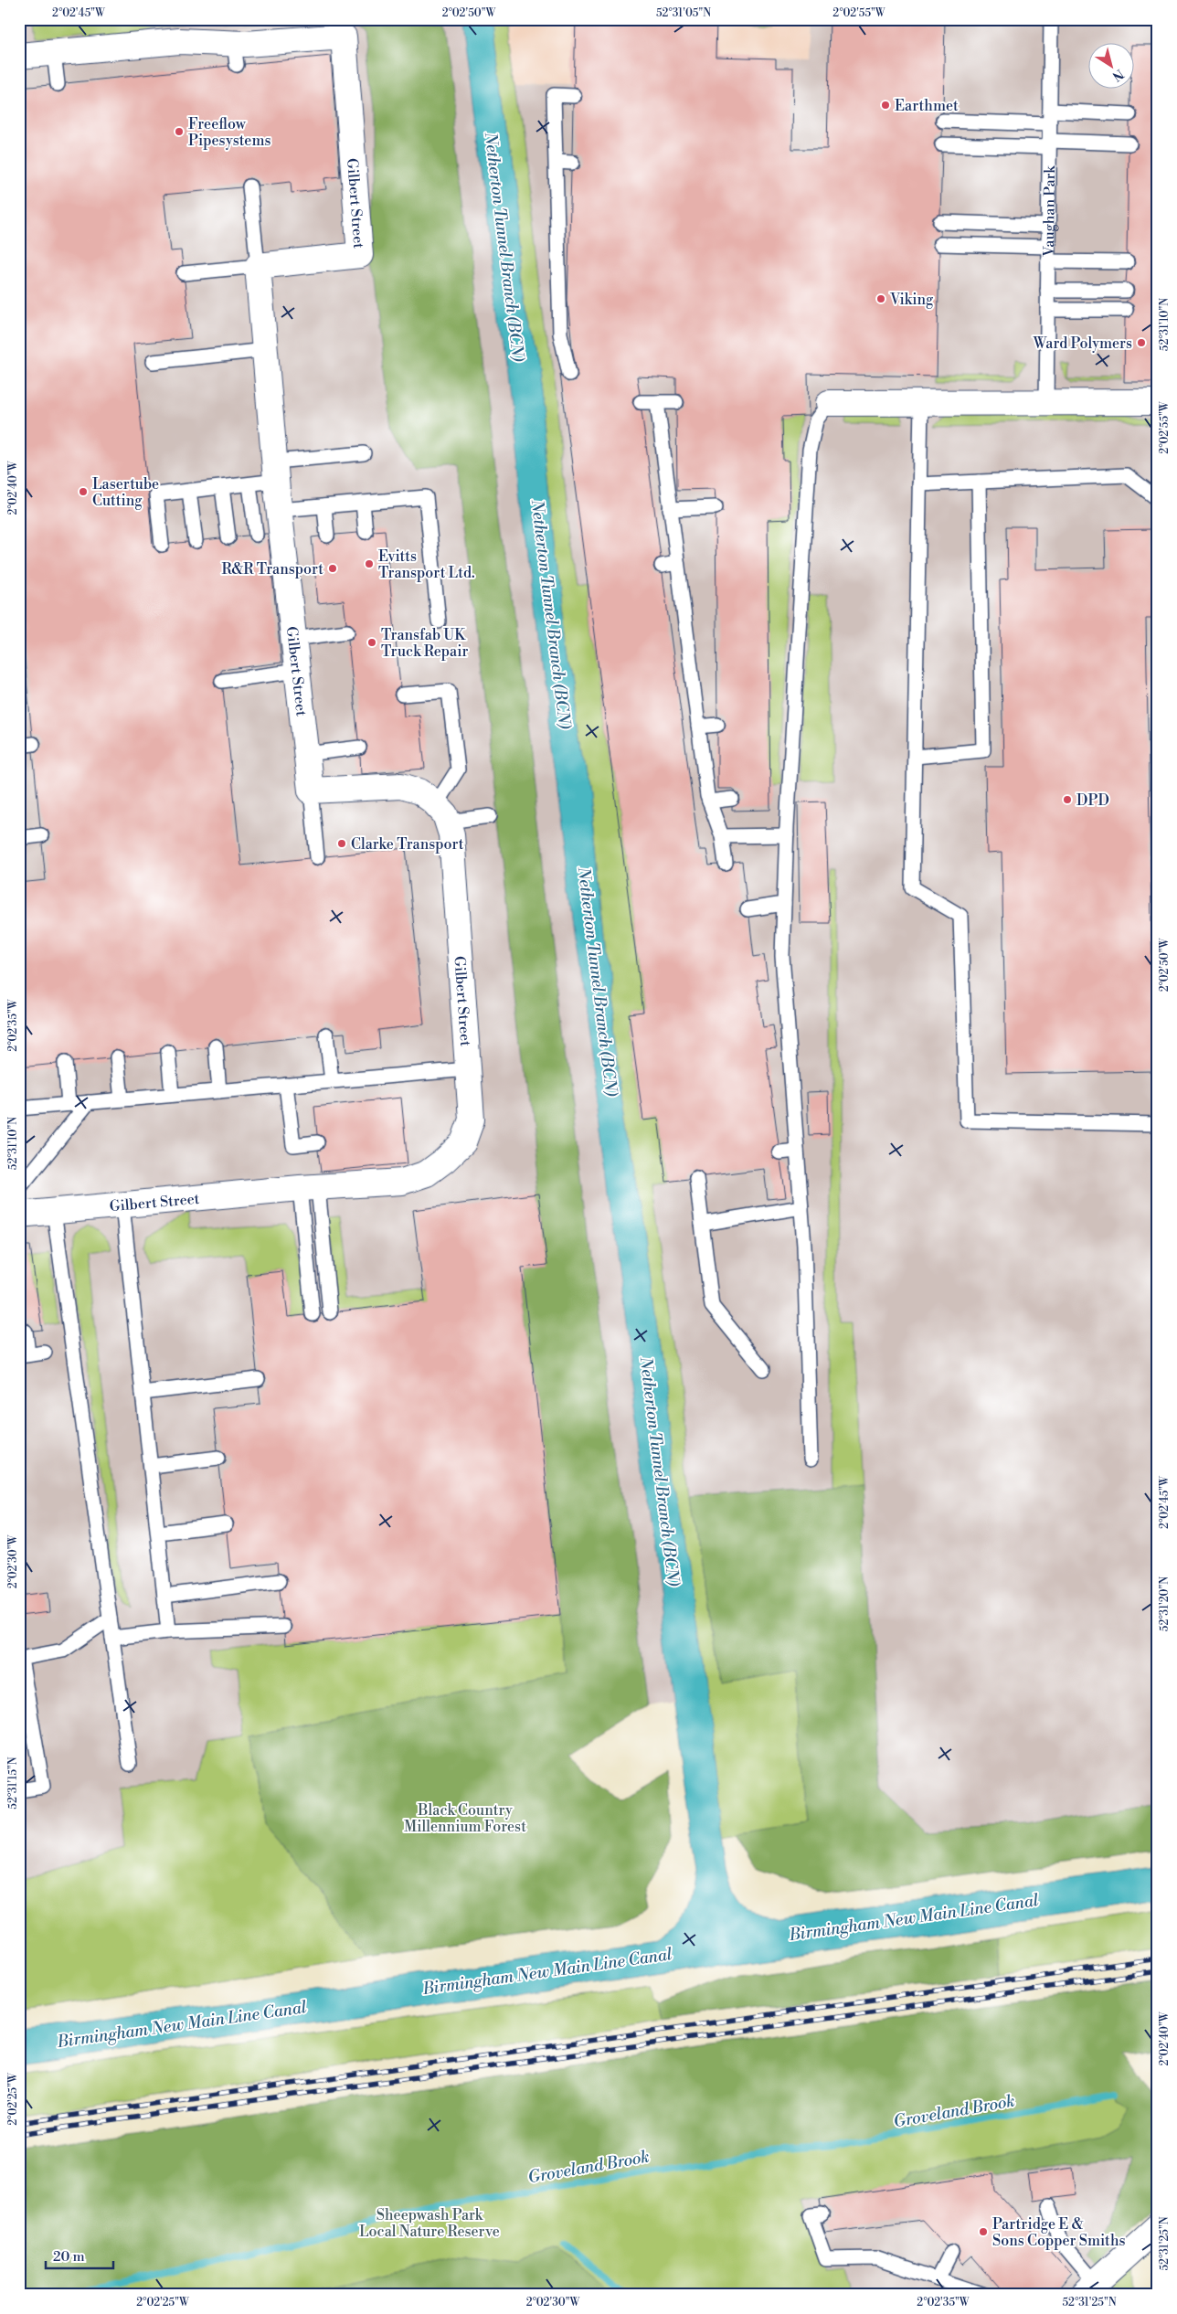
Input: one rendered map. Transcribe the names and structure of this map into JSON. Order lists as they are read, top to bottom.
{
  "streets": {
    "street": ["Gilbert Street"],
    "lane": ["Vaughan Park"]
  },
  "water": ["Netherton Tunnel Branch (BCN)", "Birmingham New Main Line Canal", "Groveland Brook"],
  "parks": ["Black Country Millennium Forest", "Sheepwash Park Local Nature Reserve"],
  "places": [
    "Earthmet",
    "Freeflow Pipesystems",
    "Viking",
    "Ward Polymers",
    "Lasertube Cutting",
    "Evitts Transport Ltd.",
    "R&R Transport",
    "Transfab UK Truck Repair",
    "DPD",
    "Clarke Transport",
    "Partridge E & Sons Copper Smiths"
  ],
  "scale_bar": "20 m",
  "north": "bottom right",
  "coordinates": [
    "2°02'45\"W",
    "2°02'50\"W",
    "52°31'05\"N",
    "2°02'55\"W",
    "52°31'10\"N",
    "2°02'40\"W",
    "2°02'35\"W",
    "2°02'30\"W",
    "52°31'20\"N",
    "52°31'15\"N",
    "2°02'25\"W",
    "52°31'25\"N"
  ]
}
